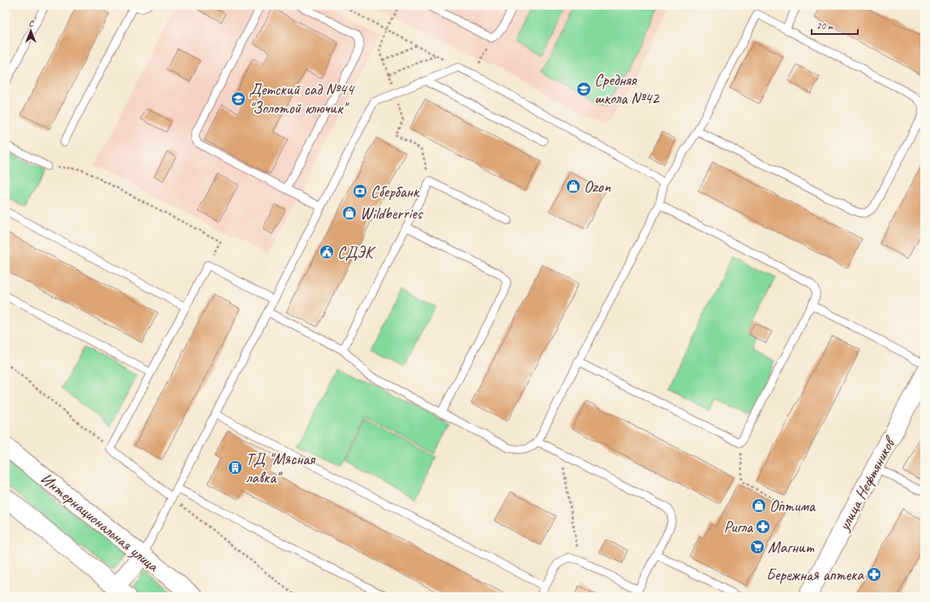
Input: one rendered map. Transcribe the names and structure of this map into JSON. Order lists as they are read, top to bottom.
{
  "streets": {
    "main road": ["улица Нефтяников", "Интернациональная улица"]
  },
  "places": {
    "school or university": ["Средняя школа №42", "Детский сад №44 \"Золотой ключик\""],
    "shop": ["Ozon", "Wildberries", "Оптима"],
    "bank": ["Сбербанк"],
    "public building": ["СДЭК"],
    "building": ["ТД \"Мясная лавка\""],
    "pharmacy": ["Ригла", "Бережная аптека"],
    "supermarket": ["Магнит"]
  },
  "scale_bar": "20 m",
  "north": "top"
}
